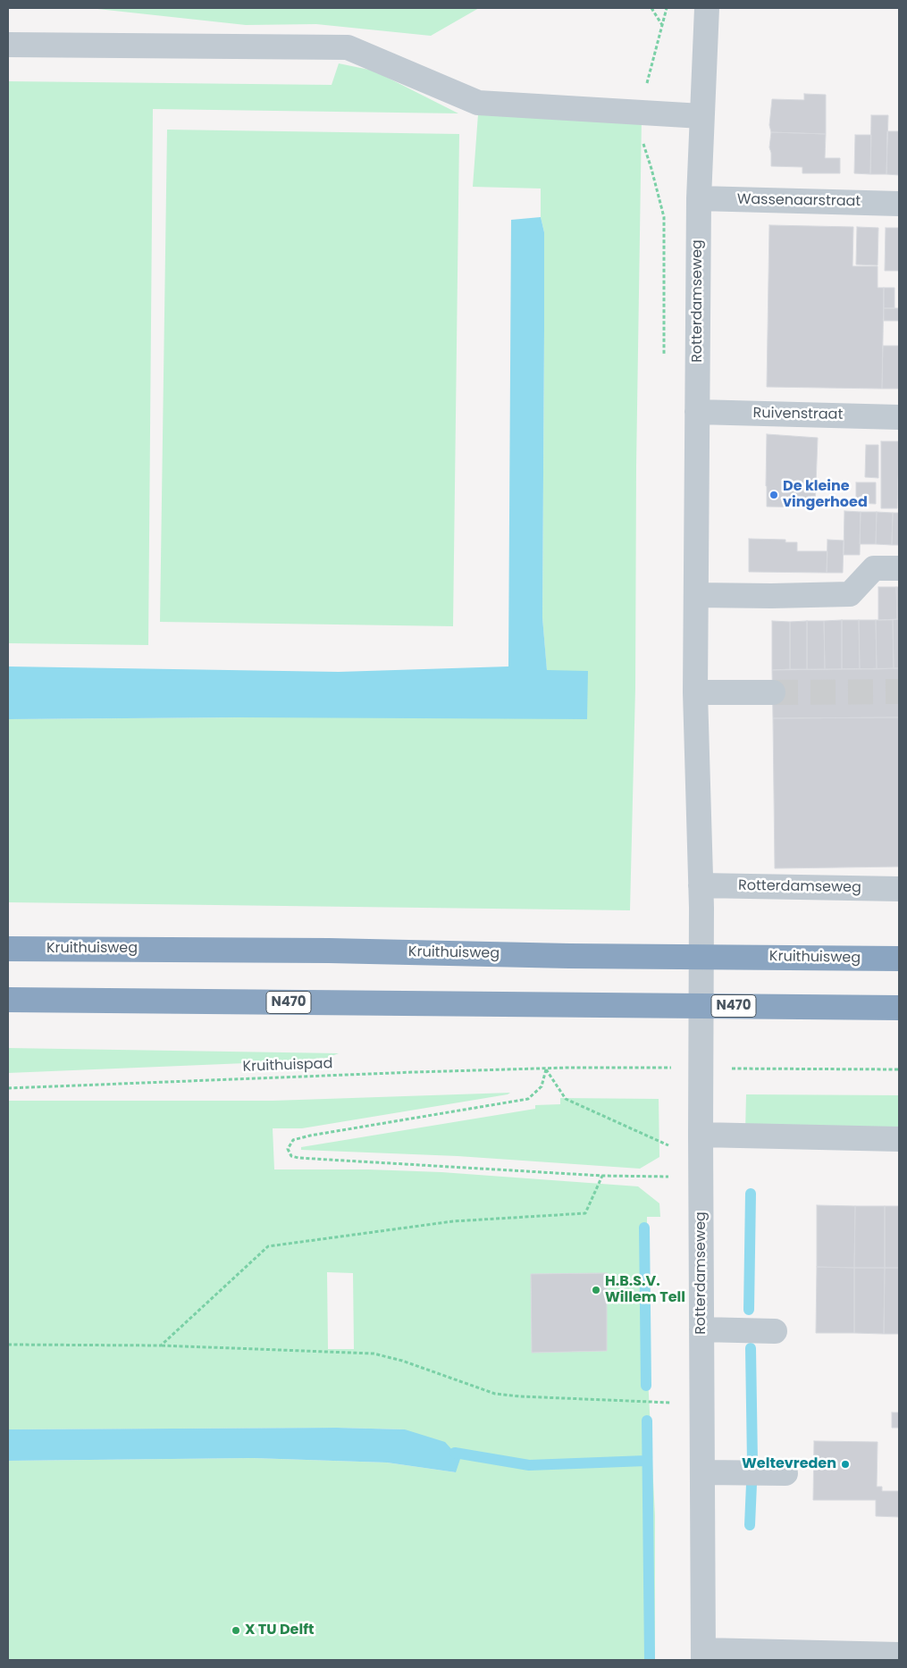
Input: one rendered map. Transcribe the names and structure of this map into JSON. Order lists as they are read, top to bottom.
{
  "streets": {
    "highway": ["Kruithuisweg", "N470"],
    "street": ["Wassenaarstraat", "Rotterdamseweg", "Ruivenstraat"],
    "path": ["Kruithuispad"]
  },
  "crossings": [
    ["Wassenaarstraat", "Rotterdamseweg"],
    ["Rotterdamseweg", "Ruivenstraat"]
  ],
  "places": [
    "De kleine vingerhoed",
    "H.B.S.V. Willem Tell",
    "Weltevreden",
    "X TU Delft"
  ]
}
